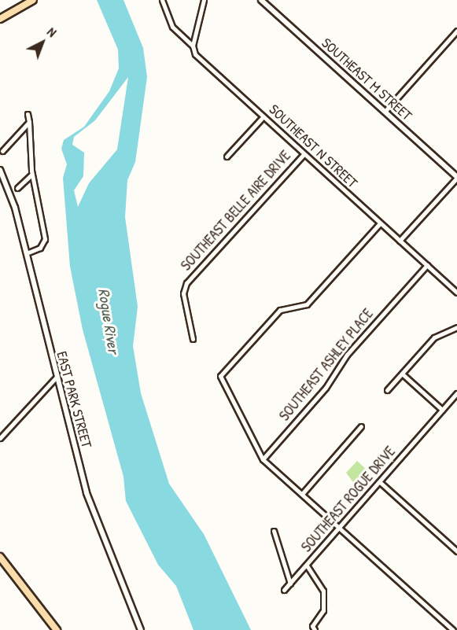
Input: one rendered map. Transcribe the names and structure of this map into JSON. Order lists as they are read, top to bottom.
{
  "streets": {
    "street": [
      "SOUTHEAST M STREET",
      "SOUTHEAST N STREET",
      "SOUTHEAST BELLE AIRE DRIVE",
      "SOUTHEAST ASHLEY PLACE",
      "EAST PARK STREET",
      "SOUTHEAST ROGUE DRIVE"
    ]
  },
  "crossings": [
    ["SOUTHEAST N STREET", "SOUTHEAST BELLE AIRE DRIVE"],
    ["SOUTHEAST N STREET", "SOUTHEAST ASHLEY PLACE"]
  ],
  "water": ["Rogue River"],
  "north": "top right"
}
